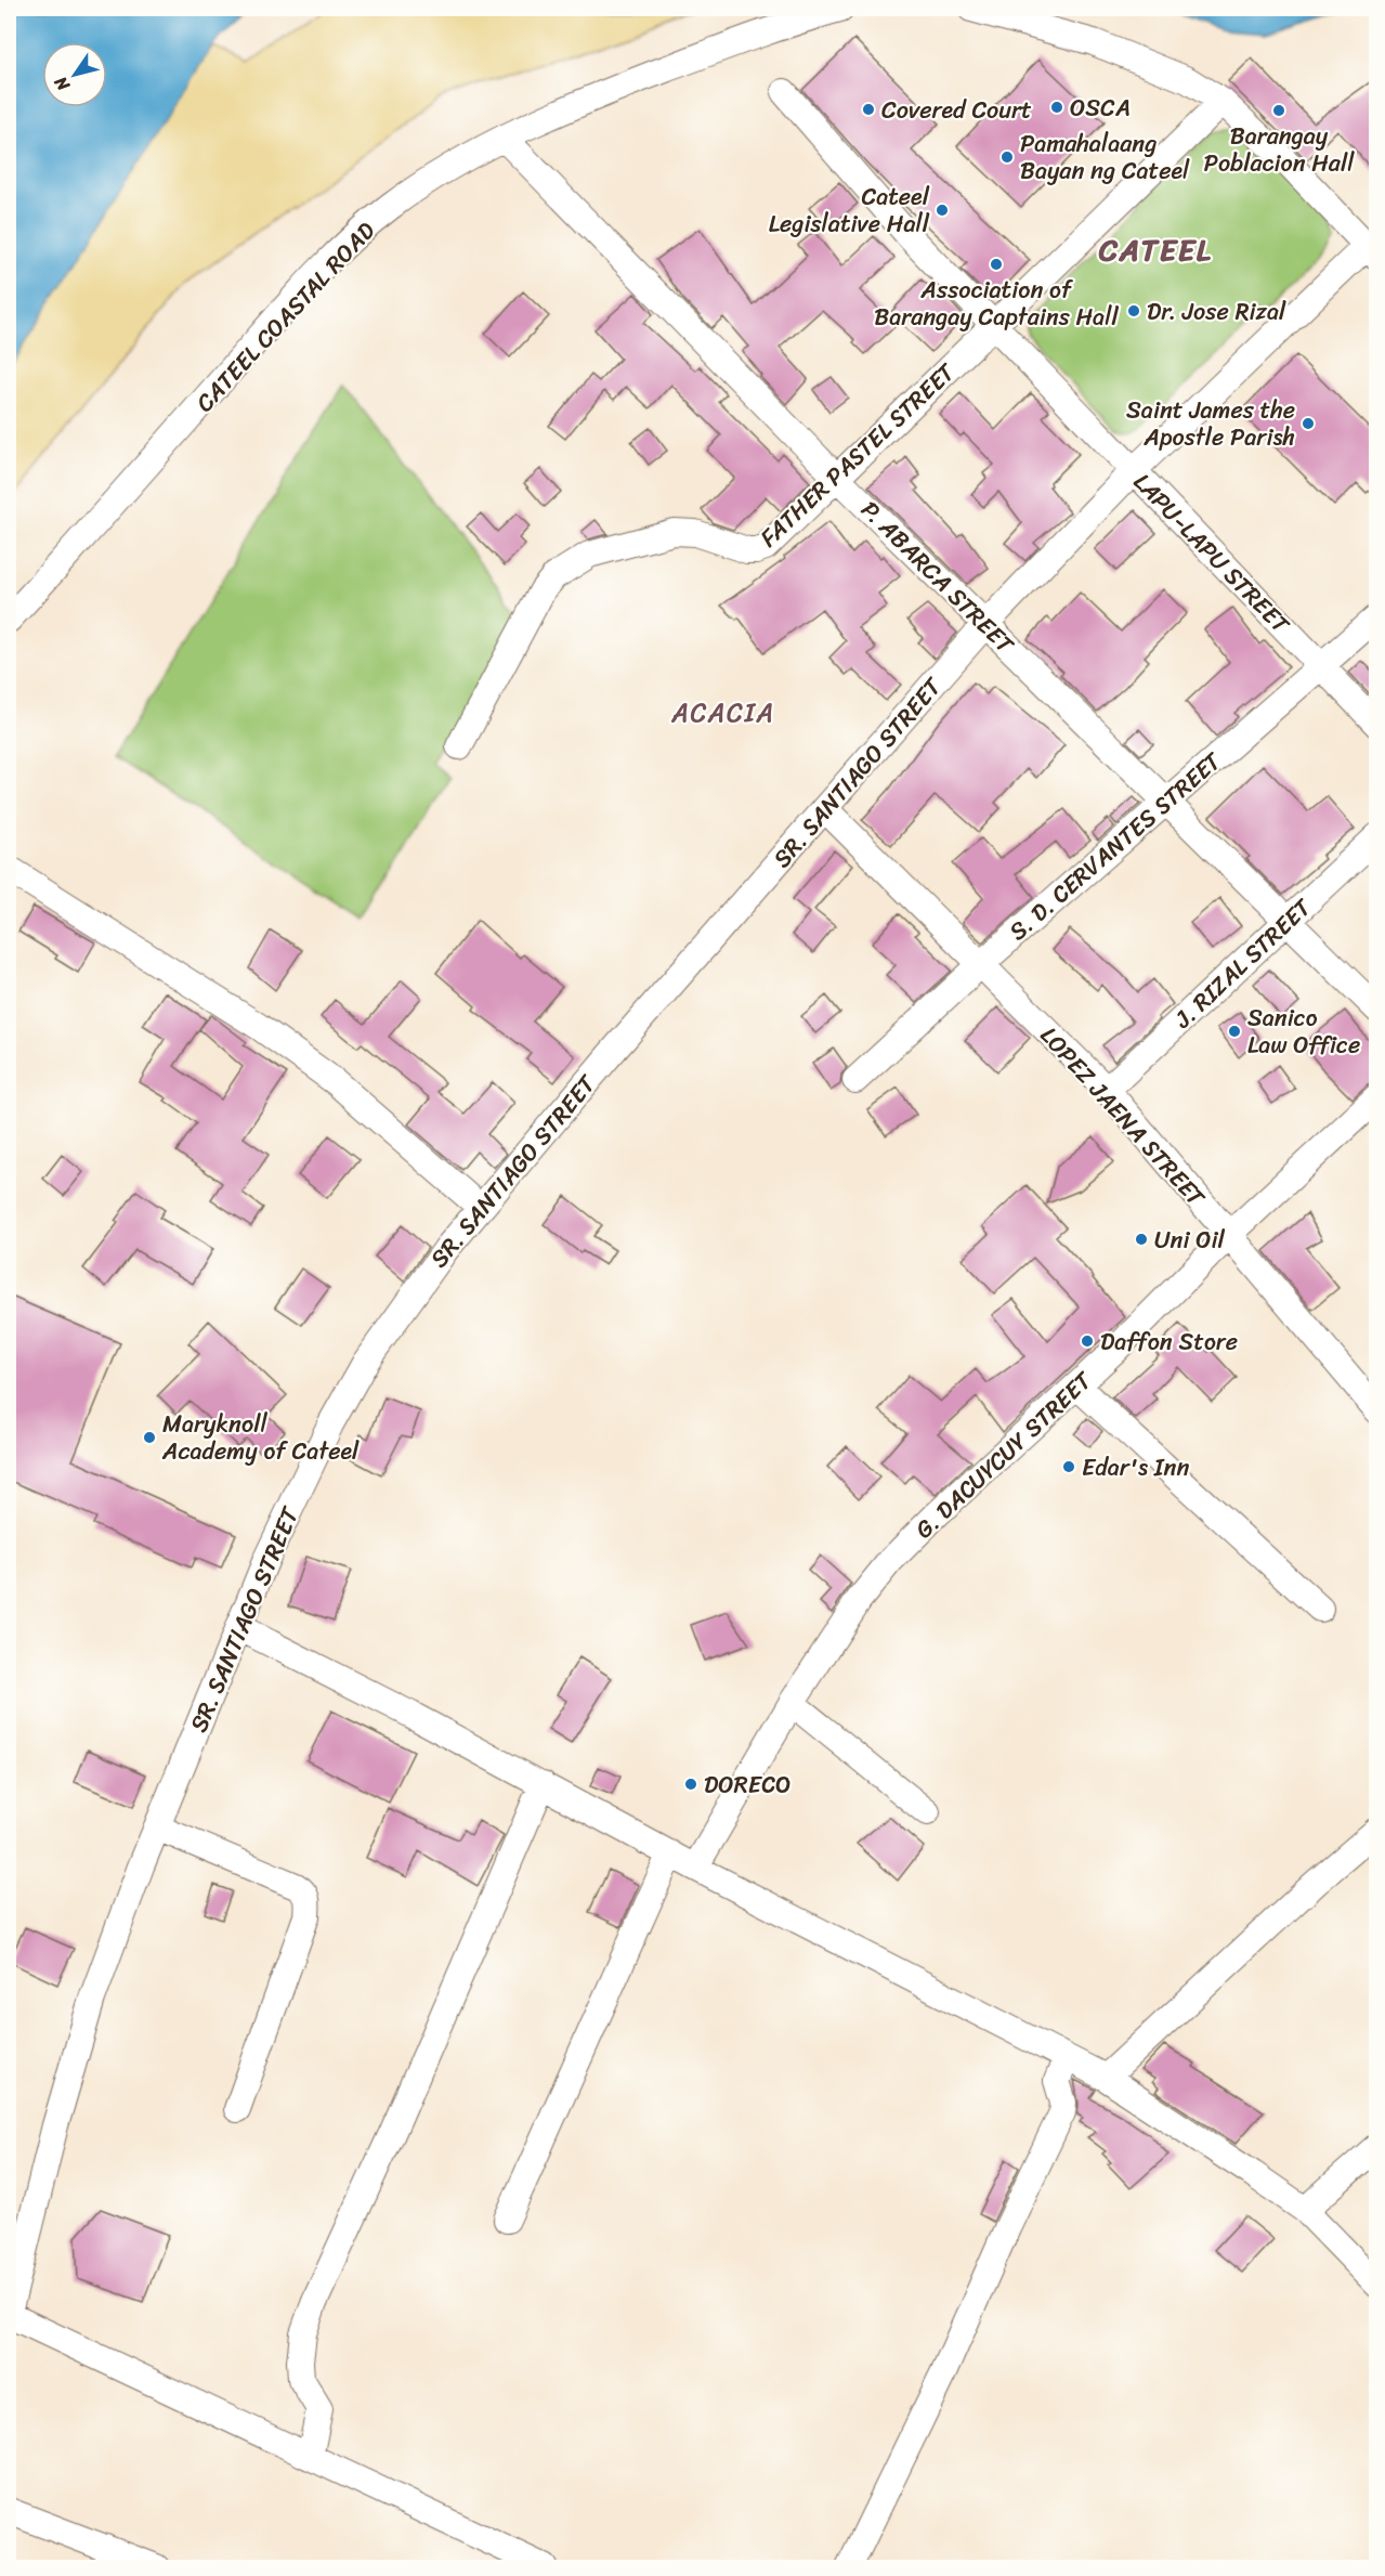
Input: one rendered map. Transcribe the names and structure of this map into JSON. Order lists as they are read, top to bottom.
{
  "streets": {
    "street": [
      "CATEEL COASTAL ROAD",
      "FATHER PASTEL STREET",
      "LAPU-LAPU STREET",
      "P. ABARCA STREET",
      "SR. SANTIAGO STREET",
      "S. D. CERVANTES STREET",
      "J. RIZAL STREET",
      "LOPEZ JAENA STREET",
      "G. DACUYCUY STREET"
    ]
  },
  "crossings": [
    ["CATEEL COASTAL ROAD", "P. ABARCA STREET"],
    ["FATHER PASTEL STREET", "LAPU-LAPU STREET"],
    ["FATHER PASTEL STREET", "P. ABARCA STREET"],
    ["LAPU-LAPU STREET", "SR. SANTIAGO STREET"],
    ["LAPU-LAPU STREET", "S. D. CERVANTES STREET"],
    ["P. ABARCA STREET", "SR. SANTIAGO STREET"],
    ["P. ABARCA STREET", "S. D. CERVANTES STREET"],
    ["P. ABARCA STREET", "J. RIZAL STREET"],
    ["SR. SANTIAGO STREET", "LOPEZ JAENA STREET"],
    ["S. D. CERVANTES STREET", "LOPEZ JAENA STREET"],
    ["J. RIZAL STREET", "LOPEZ JAENA STREET"],
    ["LOPEZ JAENA STREET", "G. DACUYCUY STREET"]
  ],
  "districts": ["CATEEL", "ACACIA"],
  "places": [
    "OSCA",
    "Covered Court",
    "Barangay Poblacion Hall",
    "Pamahalaang Bayan ng Cateel",
    "Cateel Legislative Hall",
    "Association of Barangay Captains Hall",
    "Dr. Jose Rizal",
    "Saint James the Apostle Parish",
    "Sanico Law Office",
    "Uni Oil",
    "Daffon Store",
    "Maryknoll Academy of Cateel",
    "Edar's Inn",
    "DORECO"
  ],
  "north": "bottom left"
}
